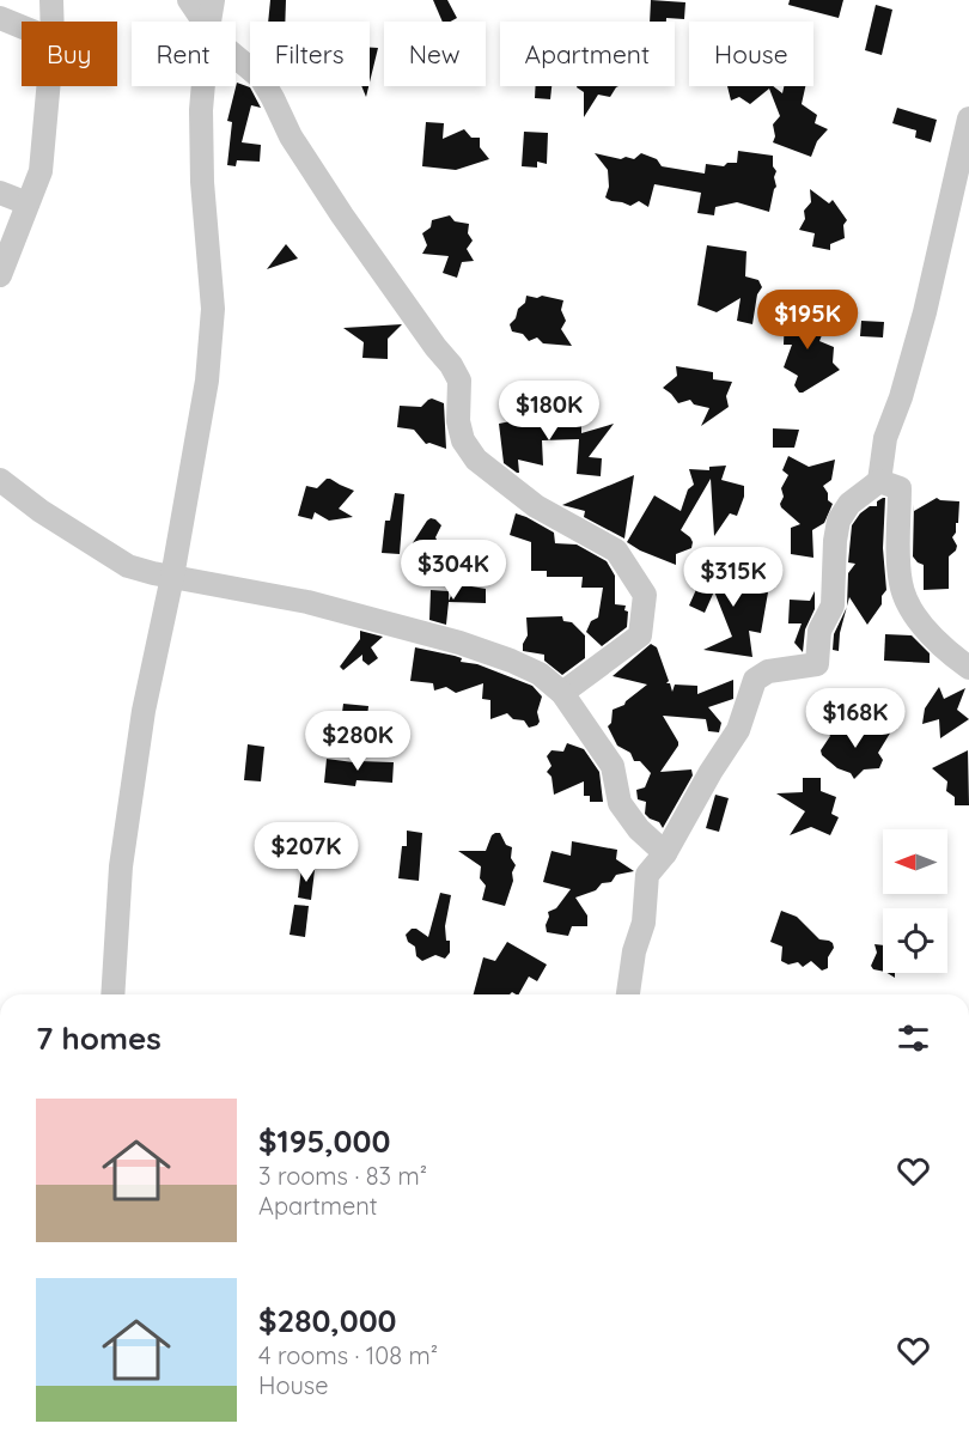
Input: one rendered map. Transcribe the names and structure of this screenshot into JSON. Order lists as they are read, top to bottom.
{
  "north": "left",
  "page": {
    "chip": [
      "Buy",
      "Rent",
      "Filters",
      "New",
      "Apartment",
      "House"
    ],
    "price": [
      "$195K",
      "$180K",
      "$304K",
      "$315K",
      "$168K",
      "$280K",
      "$207K"
    ],
    "heading": "7 homes",
    "list": [
      {
        "name": "$195,000",
        "note": "3 rooms · 83 m² · Apartment"
      },
      {
        "name": "$280,000",
        "note": "4 rooms · 108 m² · House"
      }
    ]
  }
}
